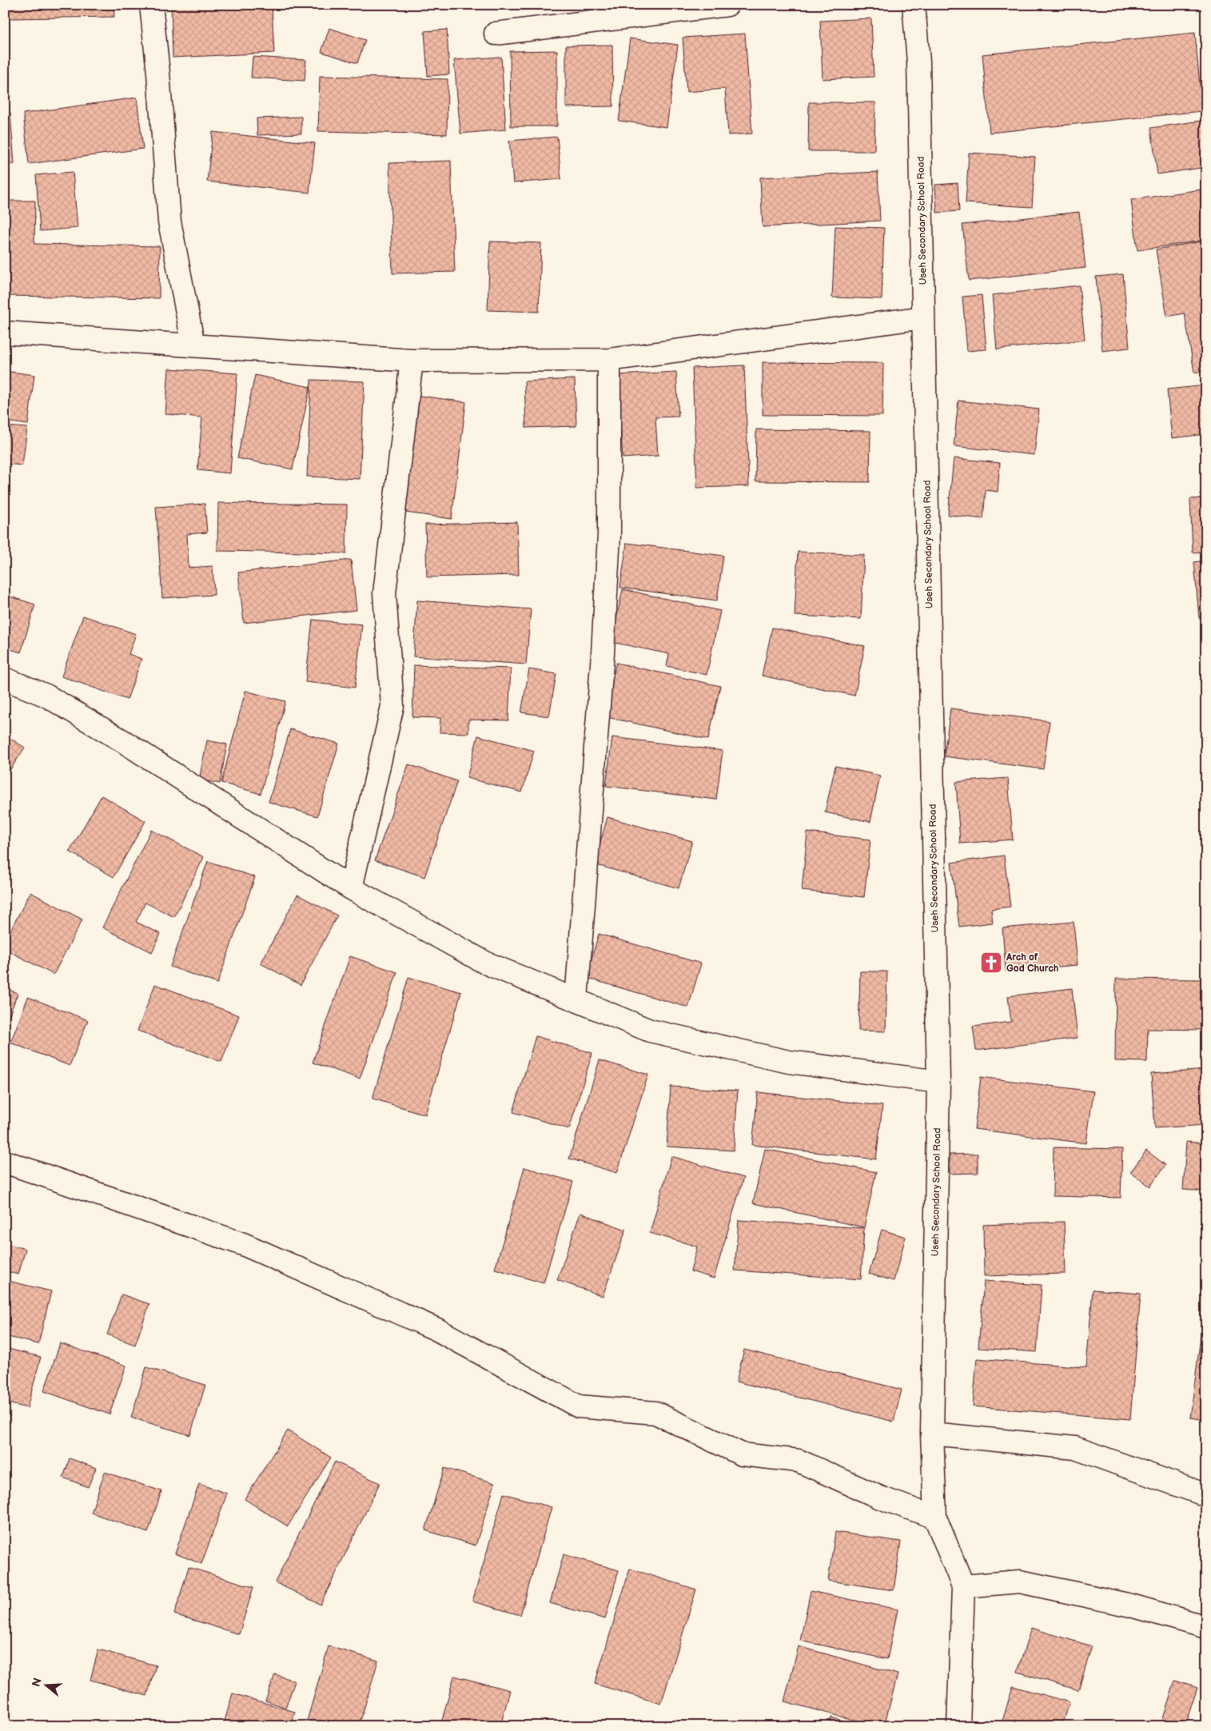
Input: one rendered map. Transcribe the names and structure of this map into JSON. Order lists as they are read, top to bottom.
{
  "streets": {
    "street": ["Useh Secondary School Road"]
  },
  "places": {
    "church": ["Arch of God Church"]
  },
  "north": "left"
}
